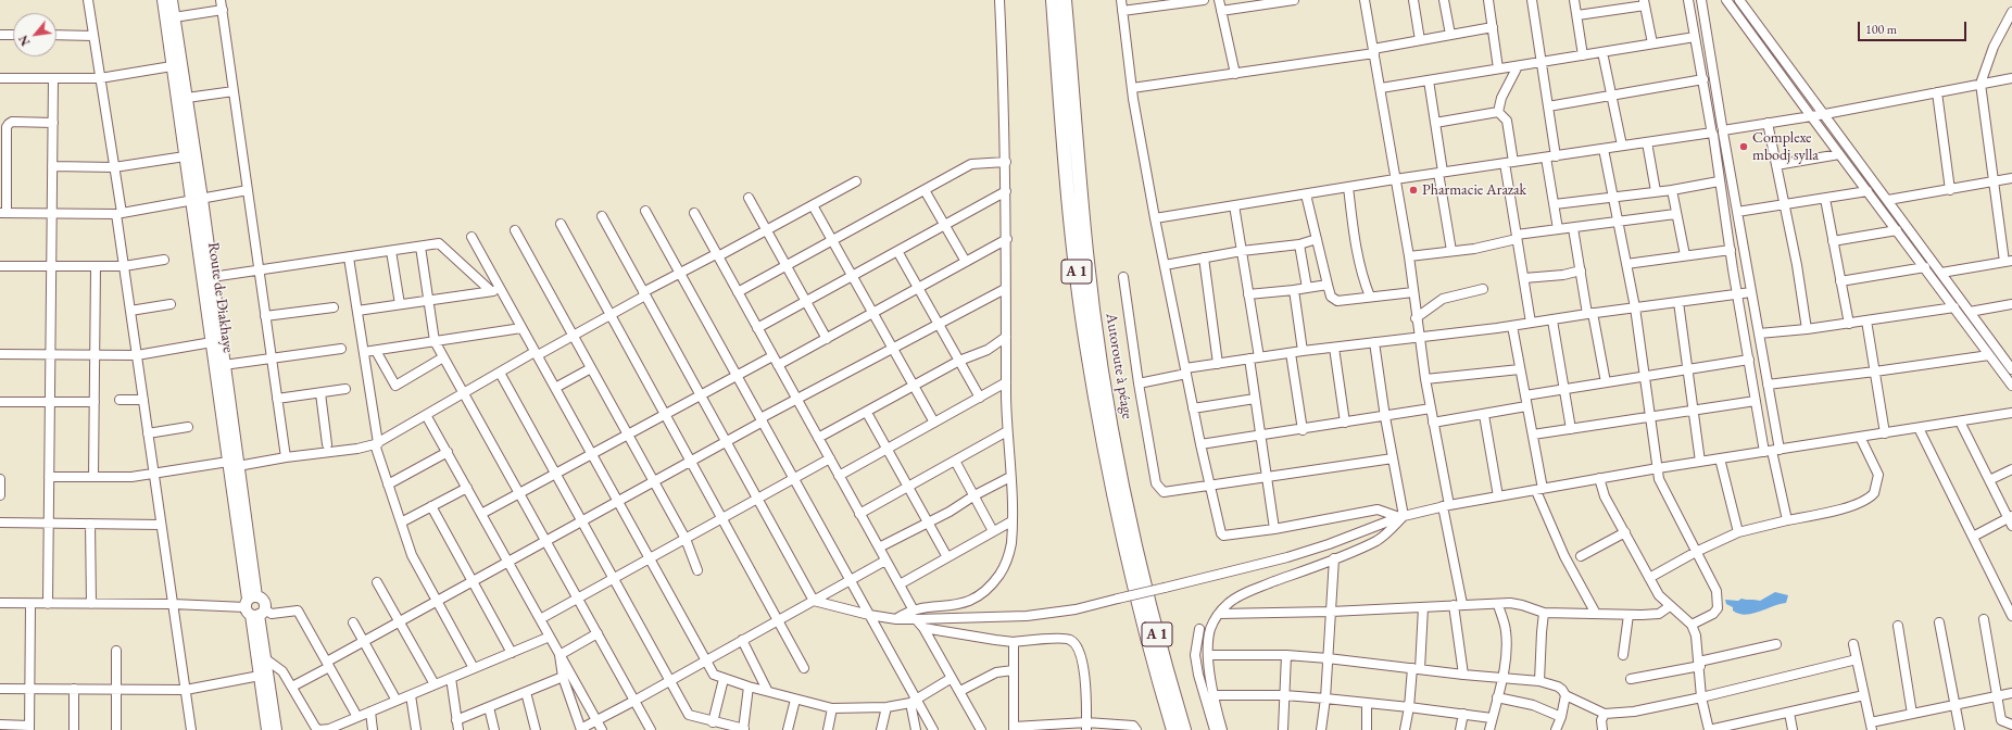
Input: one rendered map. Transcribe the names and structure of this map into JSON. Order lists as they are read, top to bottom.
{
  "streets": {
    "highway": ["A 1", "Autoroute à péage"],
    "main road": ["Route de Diakhaye"]
  },
  "places": ["Complexe mbodj sylla", "Pharmacie Arazak"],
  "scale_bar": "100 m",
  "north": "bottom left"
}
